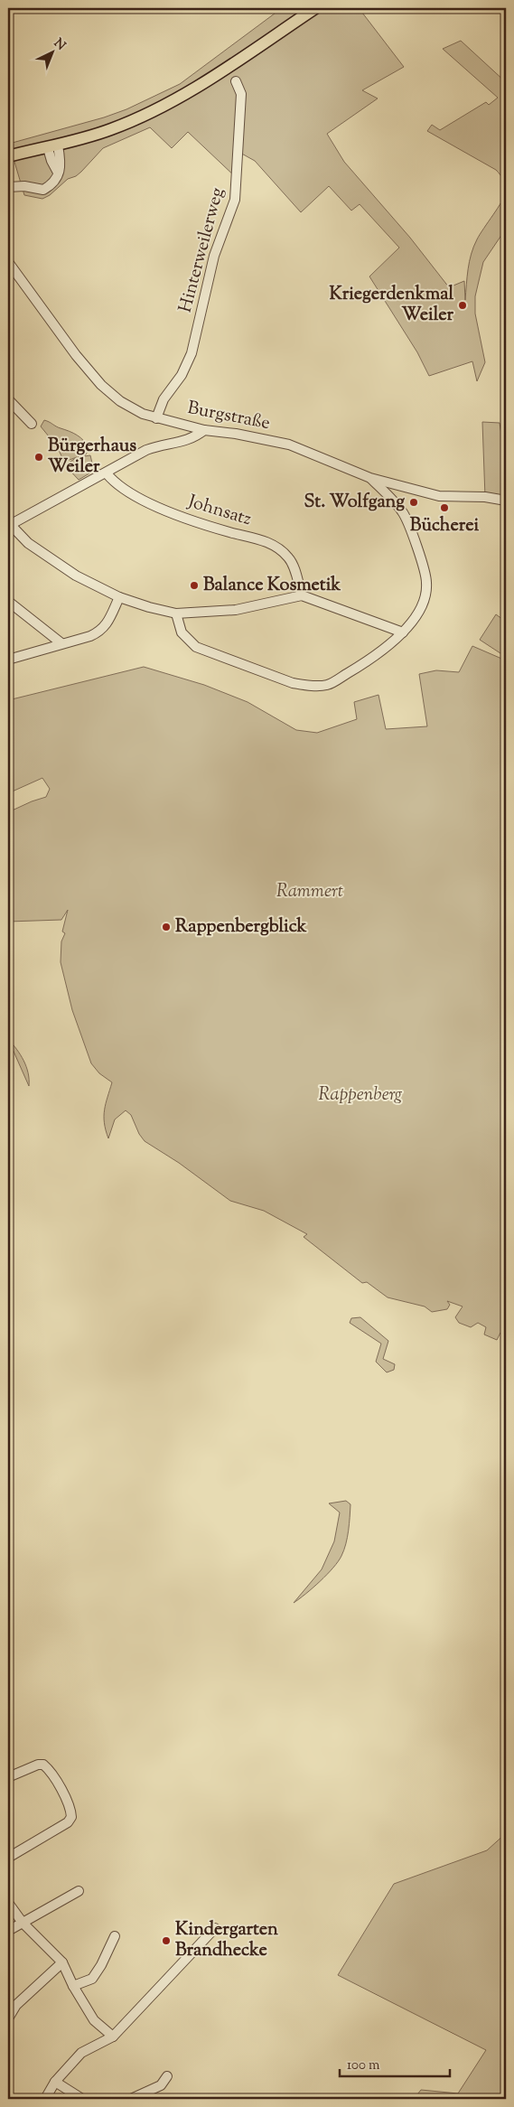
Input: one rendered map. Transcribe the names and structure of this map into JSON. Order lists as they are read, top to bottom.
{
  "streets": {
    "street": ["Hinterweilerweg", "Burgstraße", "Johnsatz"]
  },
  "crossings": [
    ["Hinterweilerweg", "Burgstraße"]
  ],
  "parks": ["Rammert", "Rappenberg"],
  "places": [
    "Kriegerdenkmal Weiler",
    "Bürgerhaus Weiler",
    "St. Wolfgang",
    "Bücherei",
    "Balance Kosmetik",
    "Rappenbergblick",
    "Kindergarten Brandhecke"
  ],
  "scale_bar": "100 m",
  "north": "top right"
}
